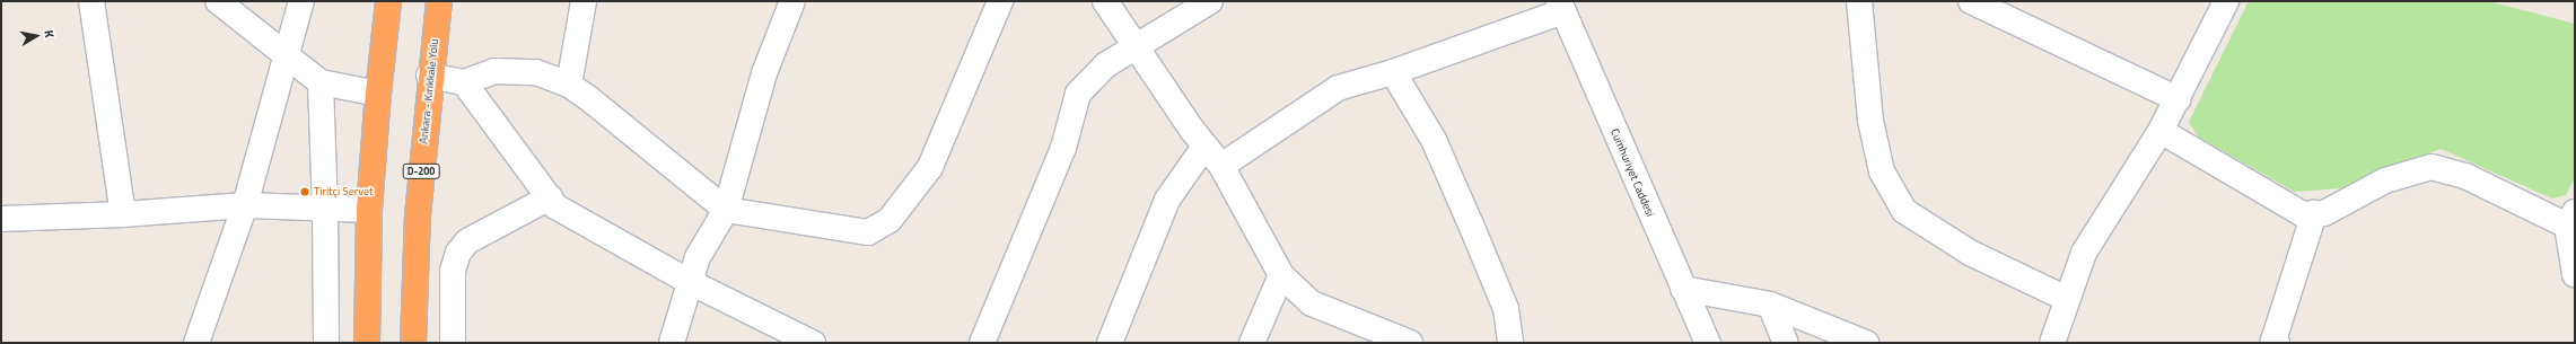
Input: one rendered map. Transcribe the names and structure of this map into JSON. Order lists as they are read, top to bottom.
{
  "streets": {
    "highway": ["Ankara - Kırıkkale Yolu", "D-200"],
    "street": ["Cumhuriyet Caddesi"]
  },
  "places": ["Tiritçi Servet"],
  "north": "right"
}
